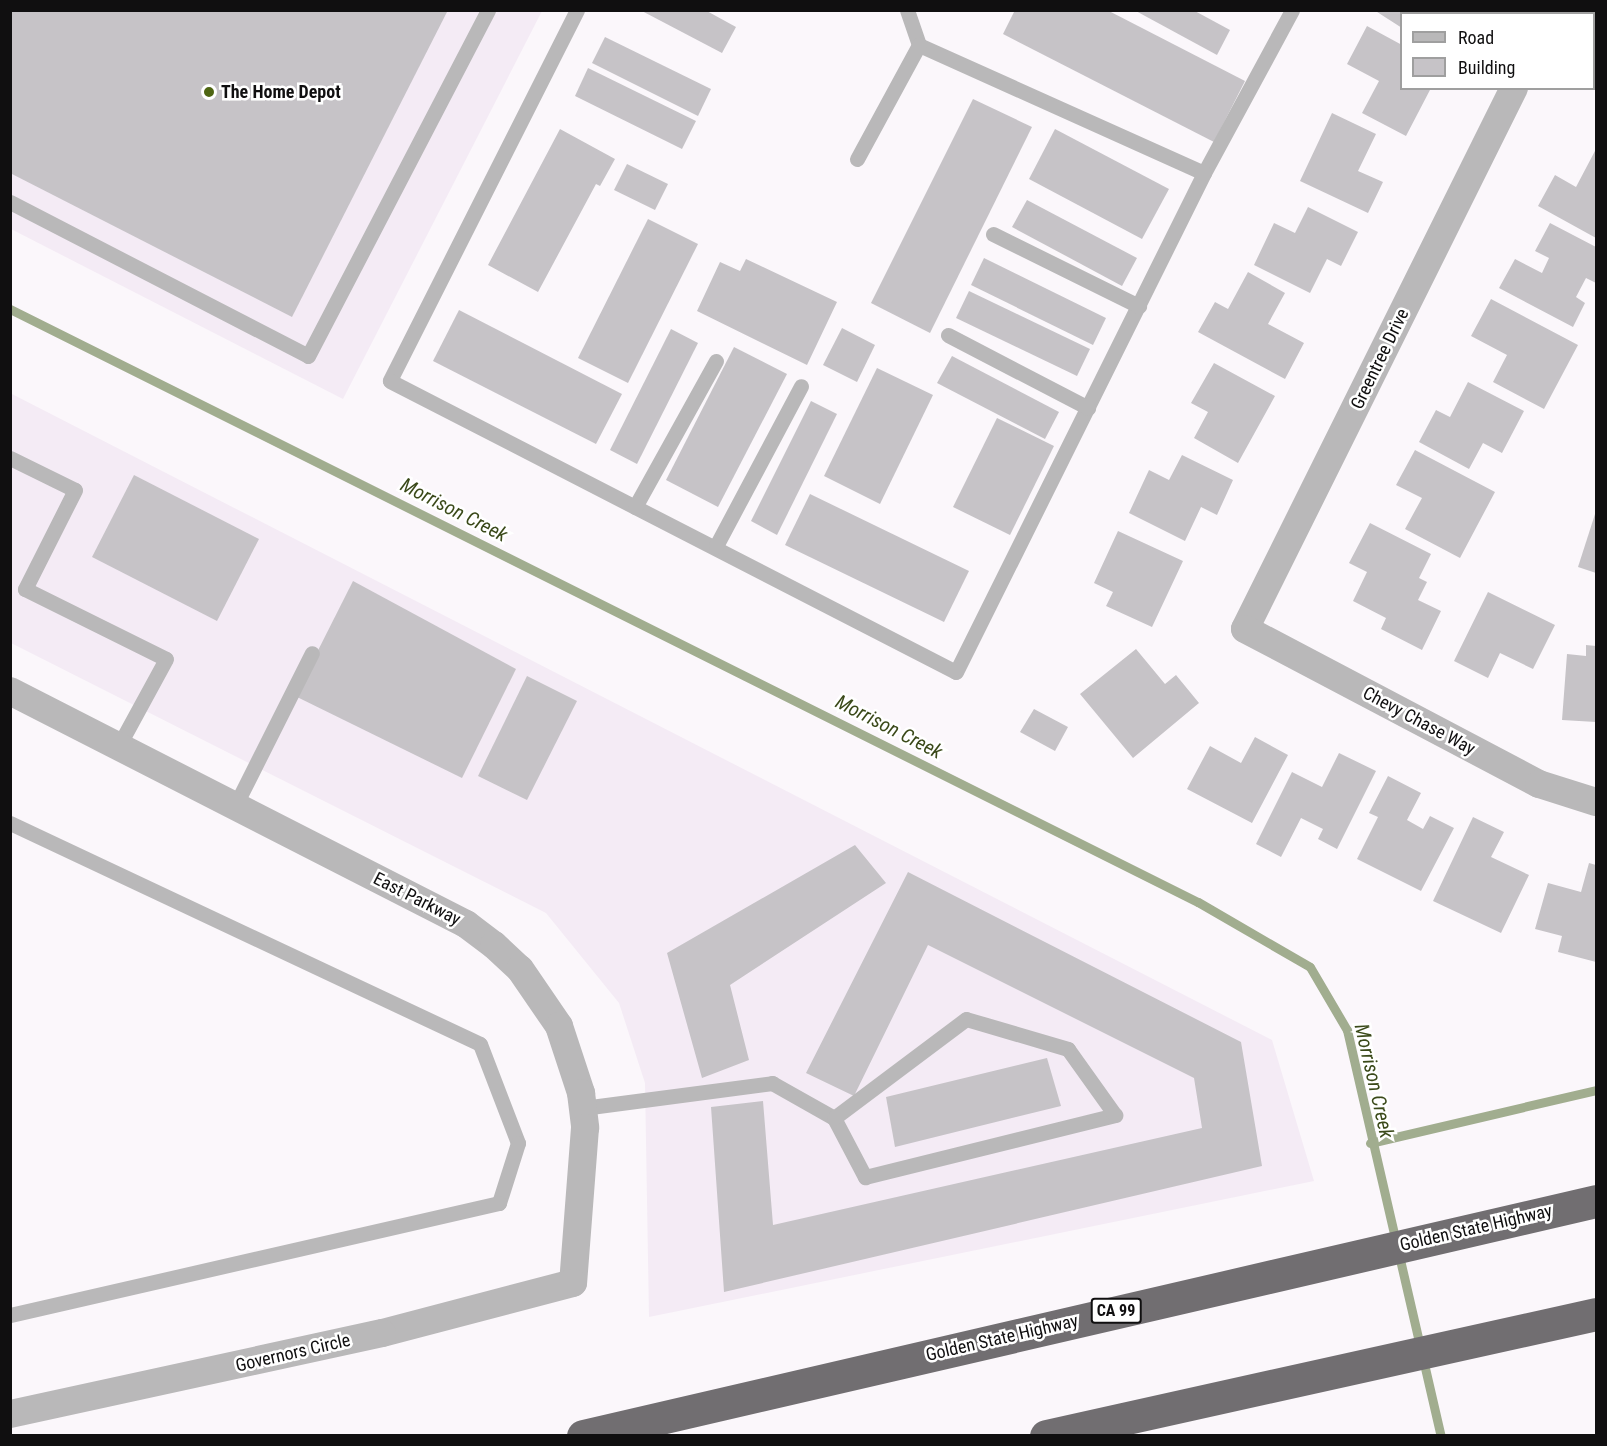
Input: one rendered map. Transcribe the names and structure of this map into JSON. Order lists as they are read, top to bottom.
{
  "streets": {
    "highway": ["Golden State Highway", "CA 99"],
    "street": [
      "Greentree Drive",
      "Chevy Chase Way",
      "East Parkway",
      "Governors Circle"
    ]
  },
  "crossings": [
    ["Greentree Drive", "Chevy Chase Way"],
    ["East Parkway", "Governors Circle"]
  ],
  "water": ["Morrison Creek"],
  "places": ["The Home Depot"],
  "legend": ["Road", "Building"]
}
